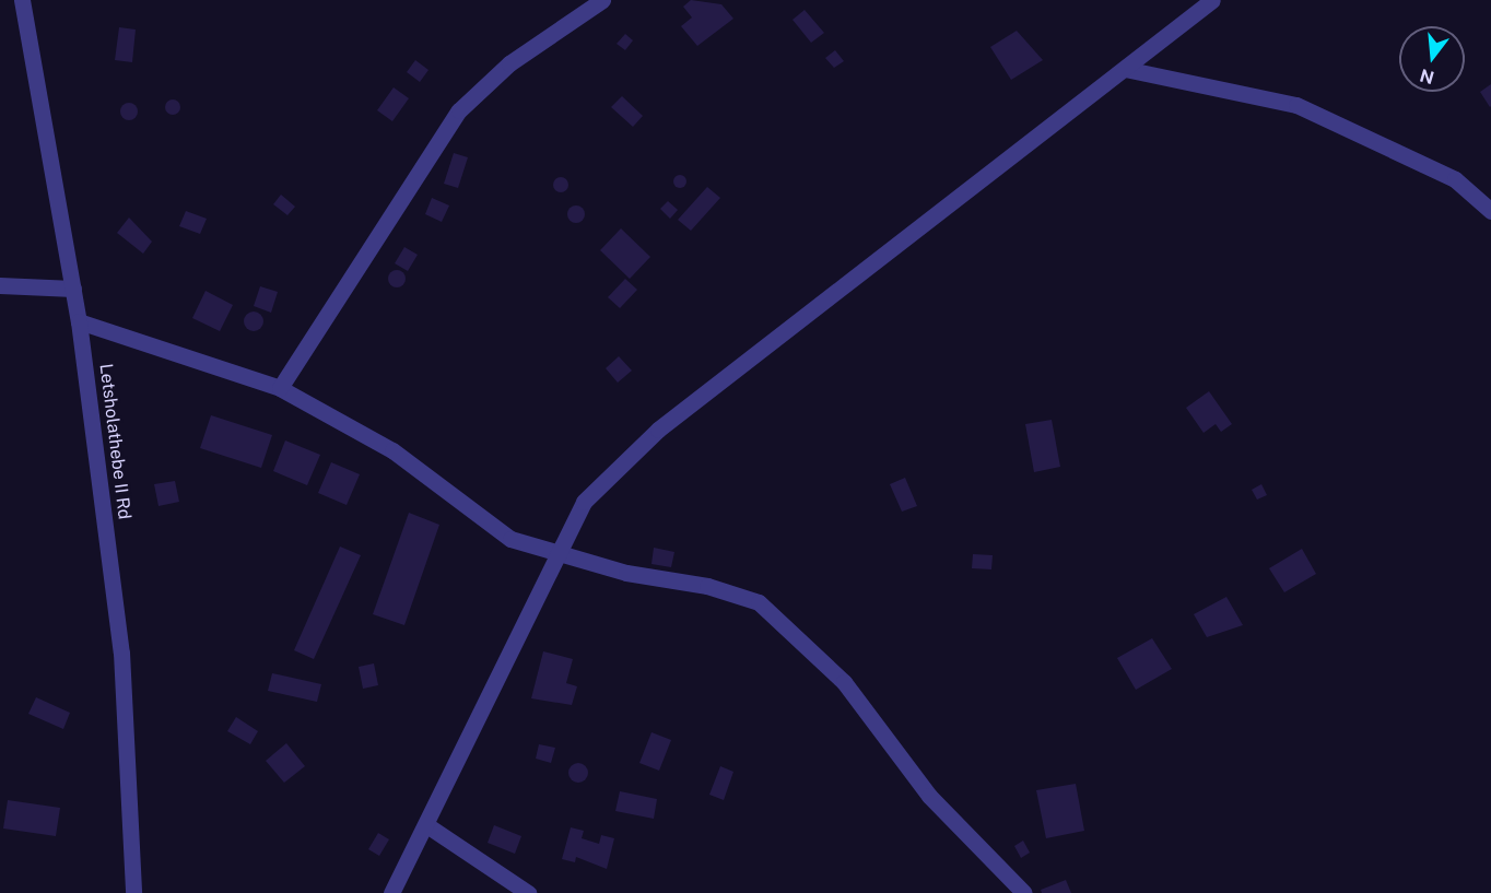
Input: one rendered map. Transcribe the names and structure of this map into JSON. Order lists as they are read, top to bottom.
{
  "streets": {
    "street": ["Letsholathebe II Rd"]
  },
  "north": "bottom"
}
